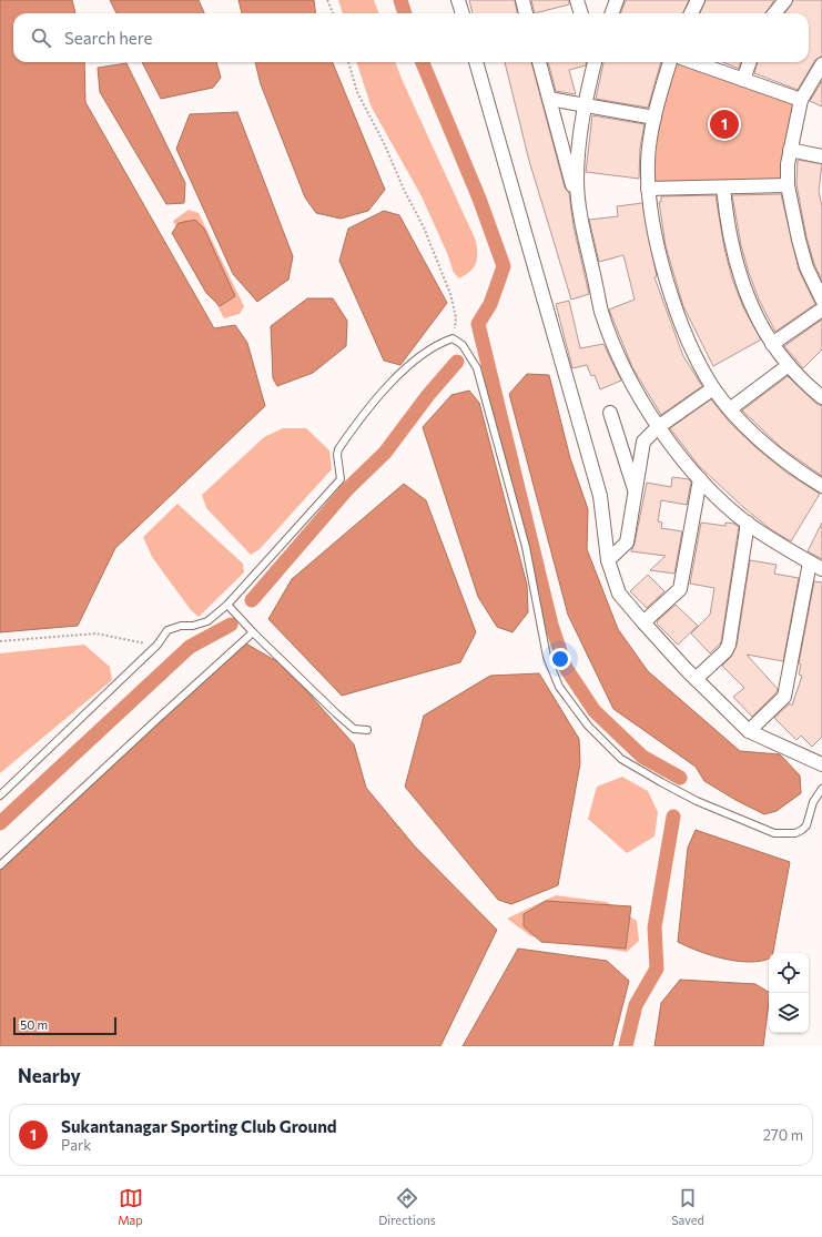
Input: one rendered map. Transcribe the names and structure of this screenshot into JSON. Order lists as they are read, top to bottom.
{
  "scale_bar": "50 m",
  "page": {
    "search": "Search here",
    "pins": "1",
    "scale": "50 m",
    "heading": "Nearby",
    "list": [
      {
        "mark": "1",
        "name": "Sukantanagar Sporting Club Ground",
        "note": "Park",
        "value": "270 m"
      }
    ],
    "nav": ["Map", "Directions", "Saved"]
  }
}
